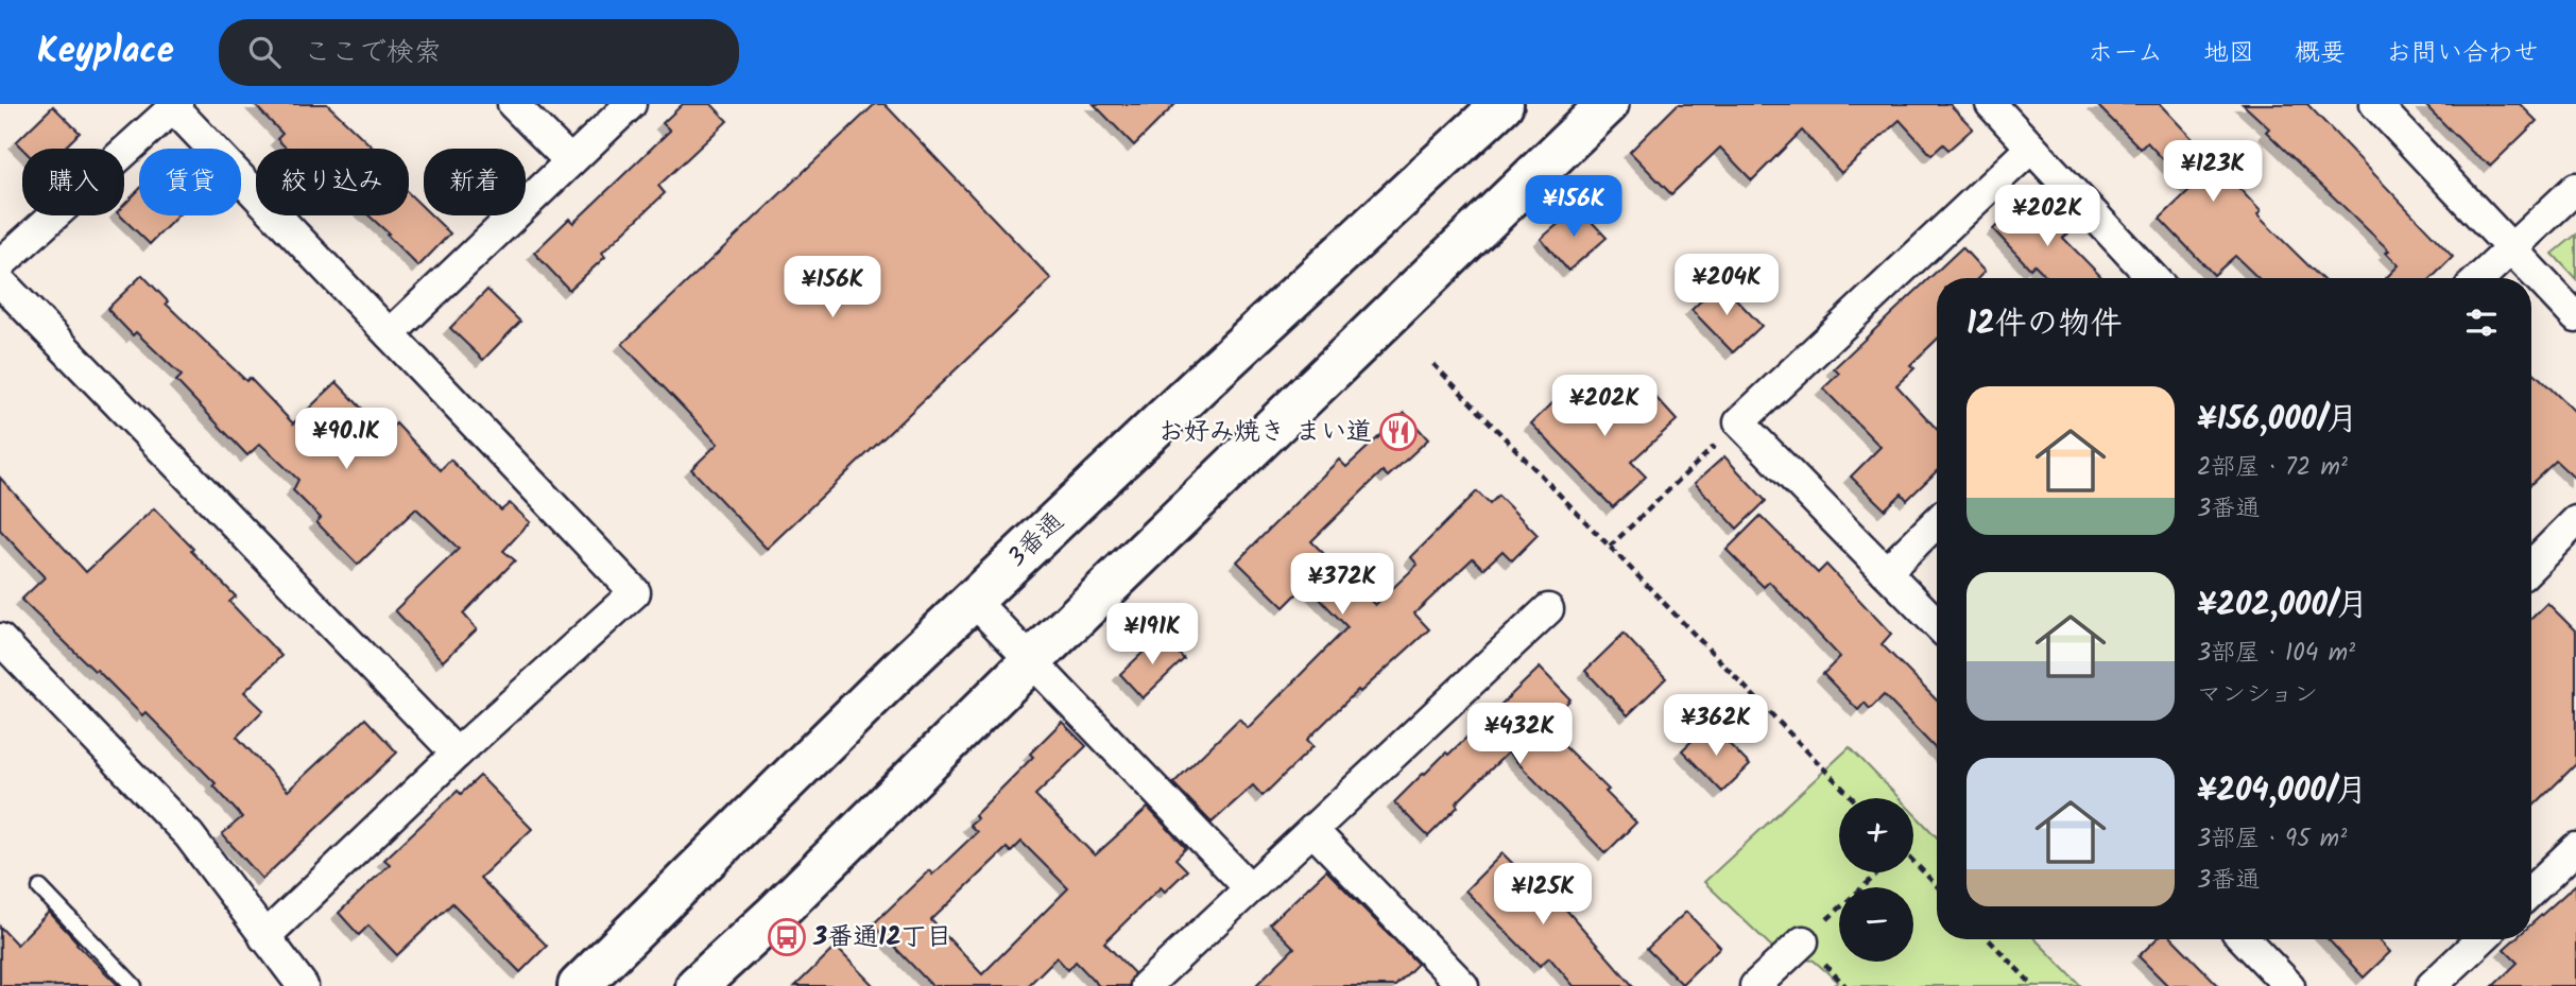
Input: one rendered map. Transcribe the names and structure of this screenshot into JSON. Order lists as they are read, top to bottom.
{
  "streets": {
    "street": ["3番通"]
  },
  "places": {
    "restaurant": ["お好み焼き まい道"],
    "bus stop": ["3番通12丁目"]
  },
  "page": {
    "header": "Keyplace",
    "search": "ここで検索",
    "nav": [
      "ホーム",
      "地図",
      "概要",
      "お問い合わせ"
    ],
    "price": [
      "¥123K",
      "¥156K",
      "¥202K",
      "¥204K",
      "¥156K",
      "¥202K",
      "¥90.1K",
      "¥372K",
      "¥191K",
      "¥362K",
      "¥432K",
      "¥125K"
    ],
    "chip": [
      "購入",
      "賃貸",
      "絞り込み",
      "新着"
    ],
    "heading": "12件の物件",
    "list": [
      {
        "name": "¥156,000/月",
        "note": "2部屋 · 72 m² · 3番通"
      },
      {
        "name": "¥202,000/月",
        "note": "3部屋 · 104 m² · マンション"
      },
      {
        "name": "¥204,000/月",
        "note": "3部屋 · 95 m² · 3番通"
      }
    ],
    "map_buttons": ["+", "−"]
  }
}
